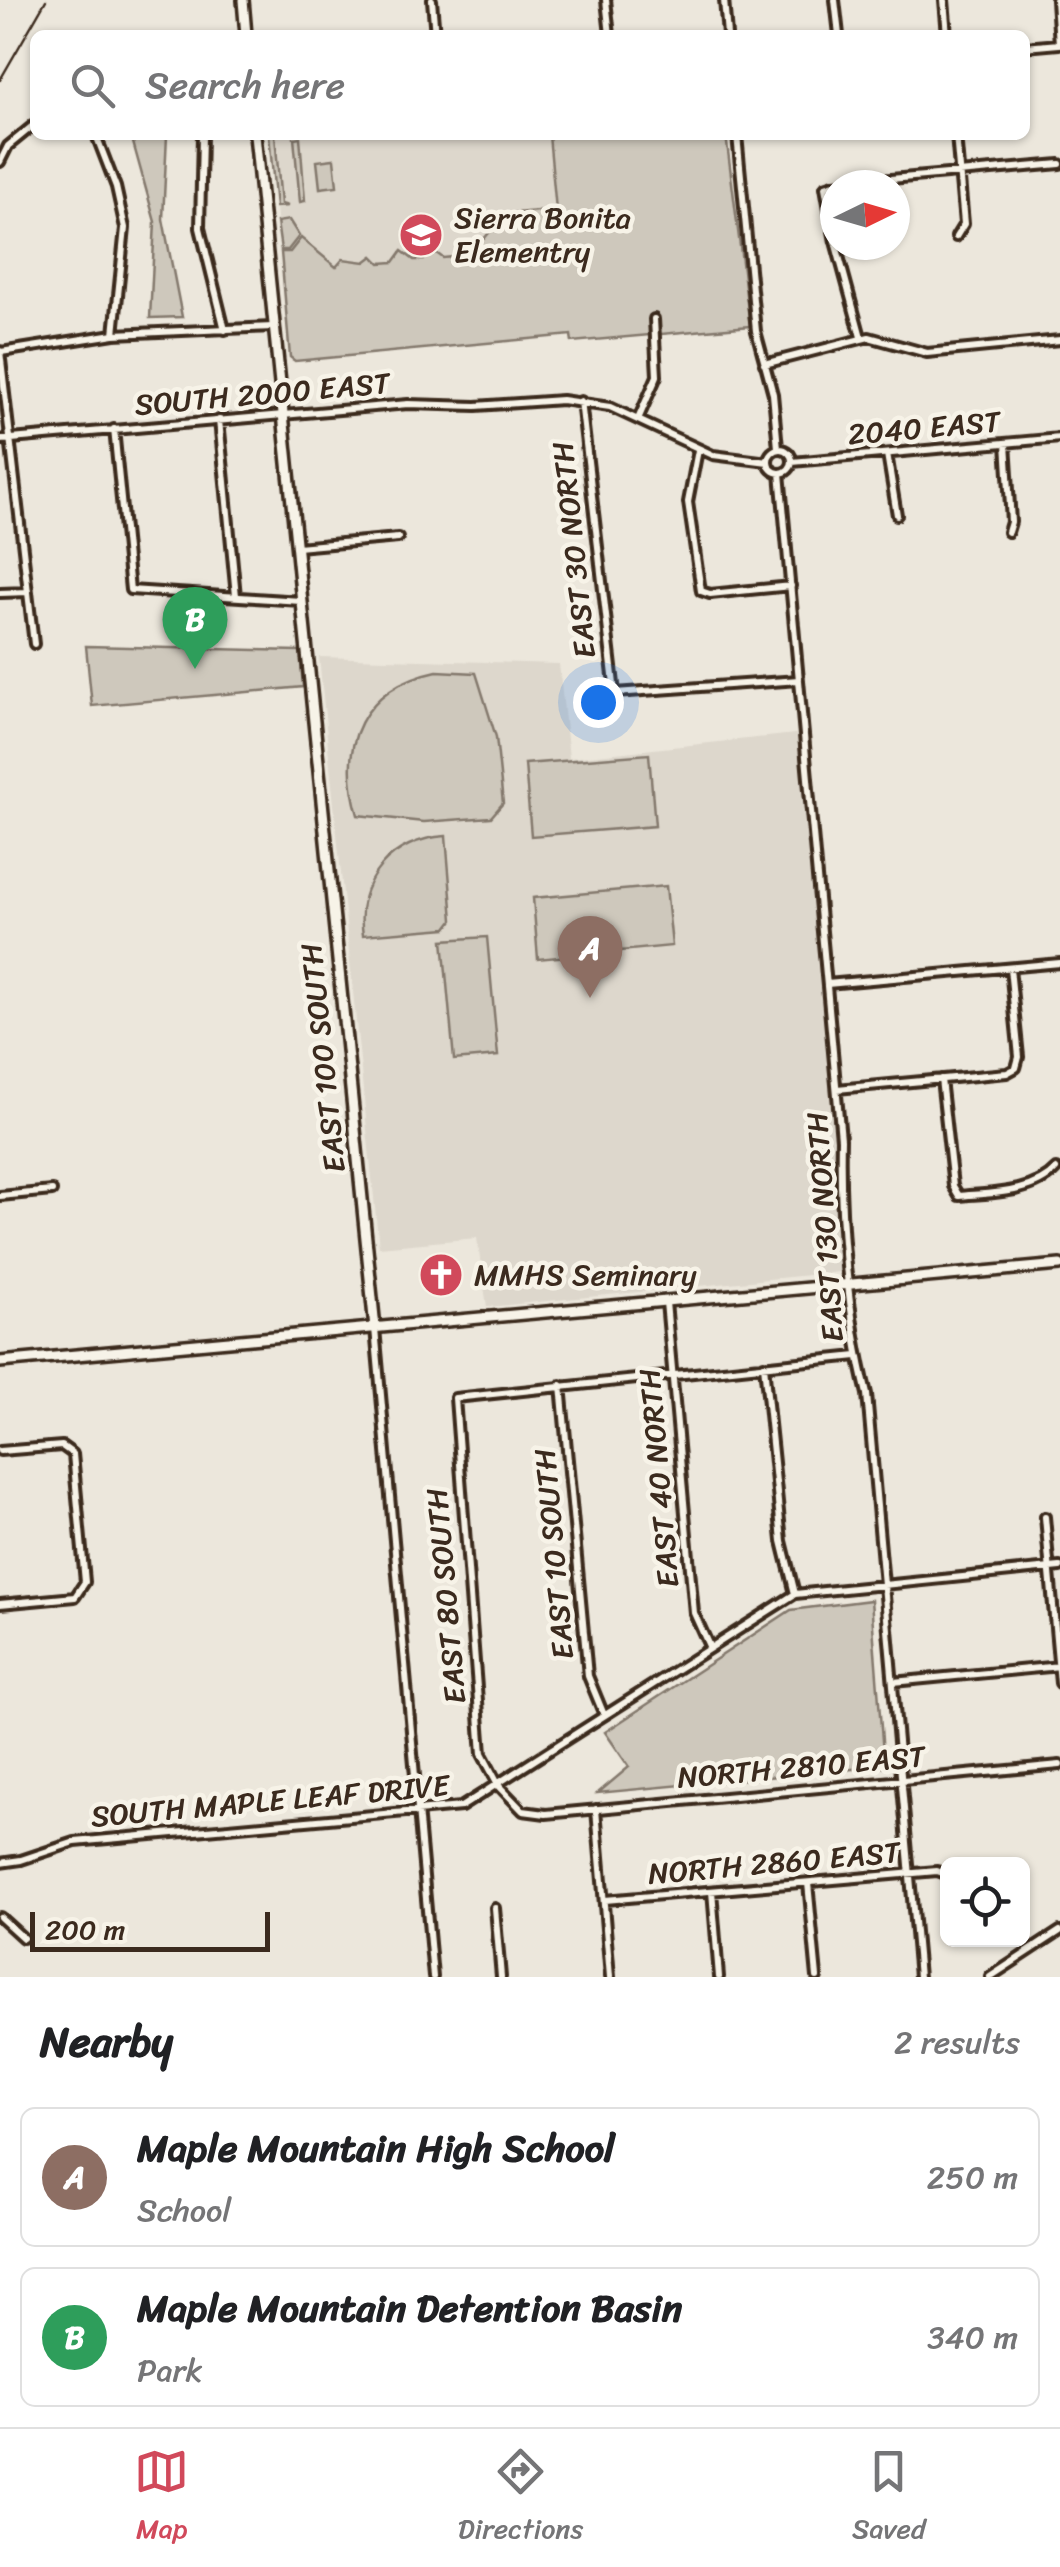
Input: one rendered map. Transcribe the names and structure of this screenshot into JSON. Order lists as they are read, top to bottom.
{
  "streets": {
    "street": [
      "SOUTH 2000 EAST",
      "2040 EAST",
      "EAST 30 NORTH",
      "EAST 100 SOUTH",
      "EAST 130 NORTH",
      "EAST 40 NORTH",
      "EAST 10 SOUTH",
      "EAST 80 SOUTH",
      "NORTH 2810 EAST",
      "SOUTH MAPLE LEAF DRIVE",
      "NORTH 2860 EAST"
    ]
  },
  "crossings": [
    ["SOUTH 2000 EAST", "2040 EAST"],
    ["SOUTH 2000 EAST", "EAST 30 NORTH"],
    ["SOUTH 2000 EAST", "EAST 100 SOUTH"],
    ["SOUTH 2000 EAST", "EAST 130 NORTH"],
    ["2040 EAST", "EAST 130 NORTH"],
    ["EAST 30 NORTH", "EAST 130 NORTH"],
    ["EAST 100 SOUTH", "SOUTH MAPLE LEAF DRIVE"],
    ["EAST 130 NORTH", "NORTH 2810 EAST"],
    ["EAST 130 NORTH", "NORTH 2860 EAST"],
    ["EAST 40 NORTH", "SOUTH MAPLE LEAF DRIVE"],
    ["EAST 10 SOUTH", "EAST 80 SOUTH"],
    ["EAST 10 SOUTH", "SOUTH MAPLE LEAF DRIVE"],
    ["EAST 80 SOUTH", "NORTH 2810 EAST"],
    ["EAST 80 SOUTH", "SOUTH MAPLE LEAF DRIVE"],
    ["NORTH 2810 EAST", "SOUTH MAPLE LEAF DRIVE"]
  ],
  "places": {
    "school or university": ["Sierra Bonita Elementry"],
    "church": ["MMHS Seminary"]
  },
  "scale_bar": "200 m",
  "north": "right",
  "page": {
    "search": "Search here",
    "pins": ["B", "A"],
    "scale": "200 m",
    "heading": ["Nearby", "2 results"],
    "list": [
      {
        "mark": "A",
        "name": "Maple Mountain High School",
        "note": "School",
        "value": "250 m"
      },
      {
        "mark": "B",
        "name": "Maple Mountain Detention Basin",
        "note": "Park",
        "value": "340 m"
      }
    ],
    "nav": ["Map", "Directions", "Saved"]
  }
}
